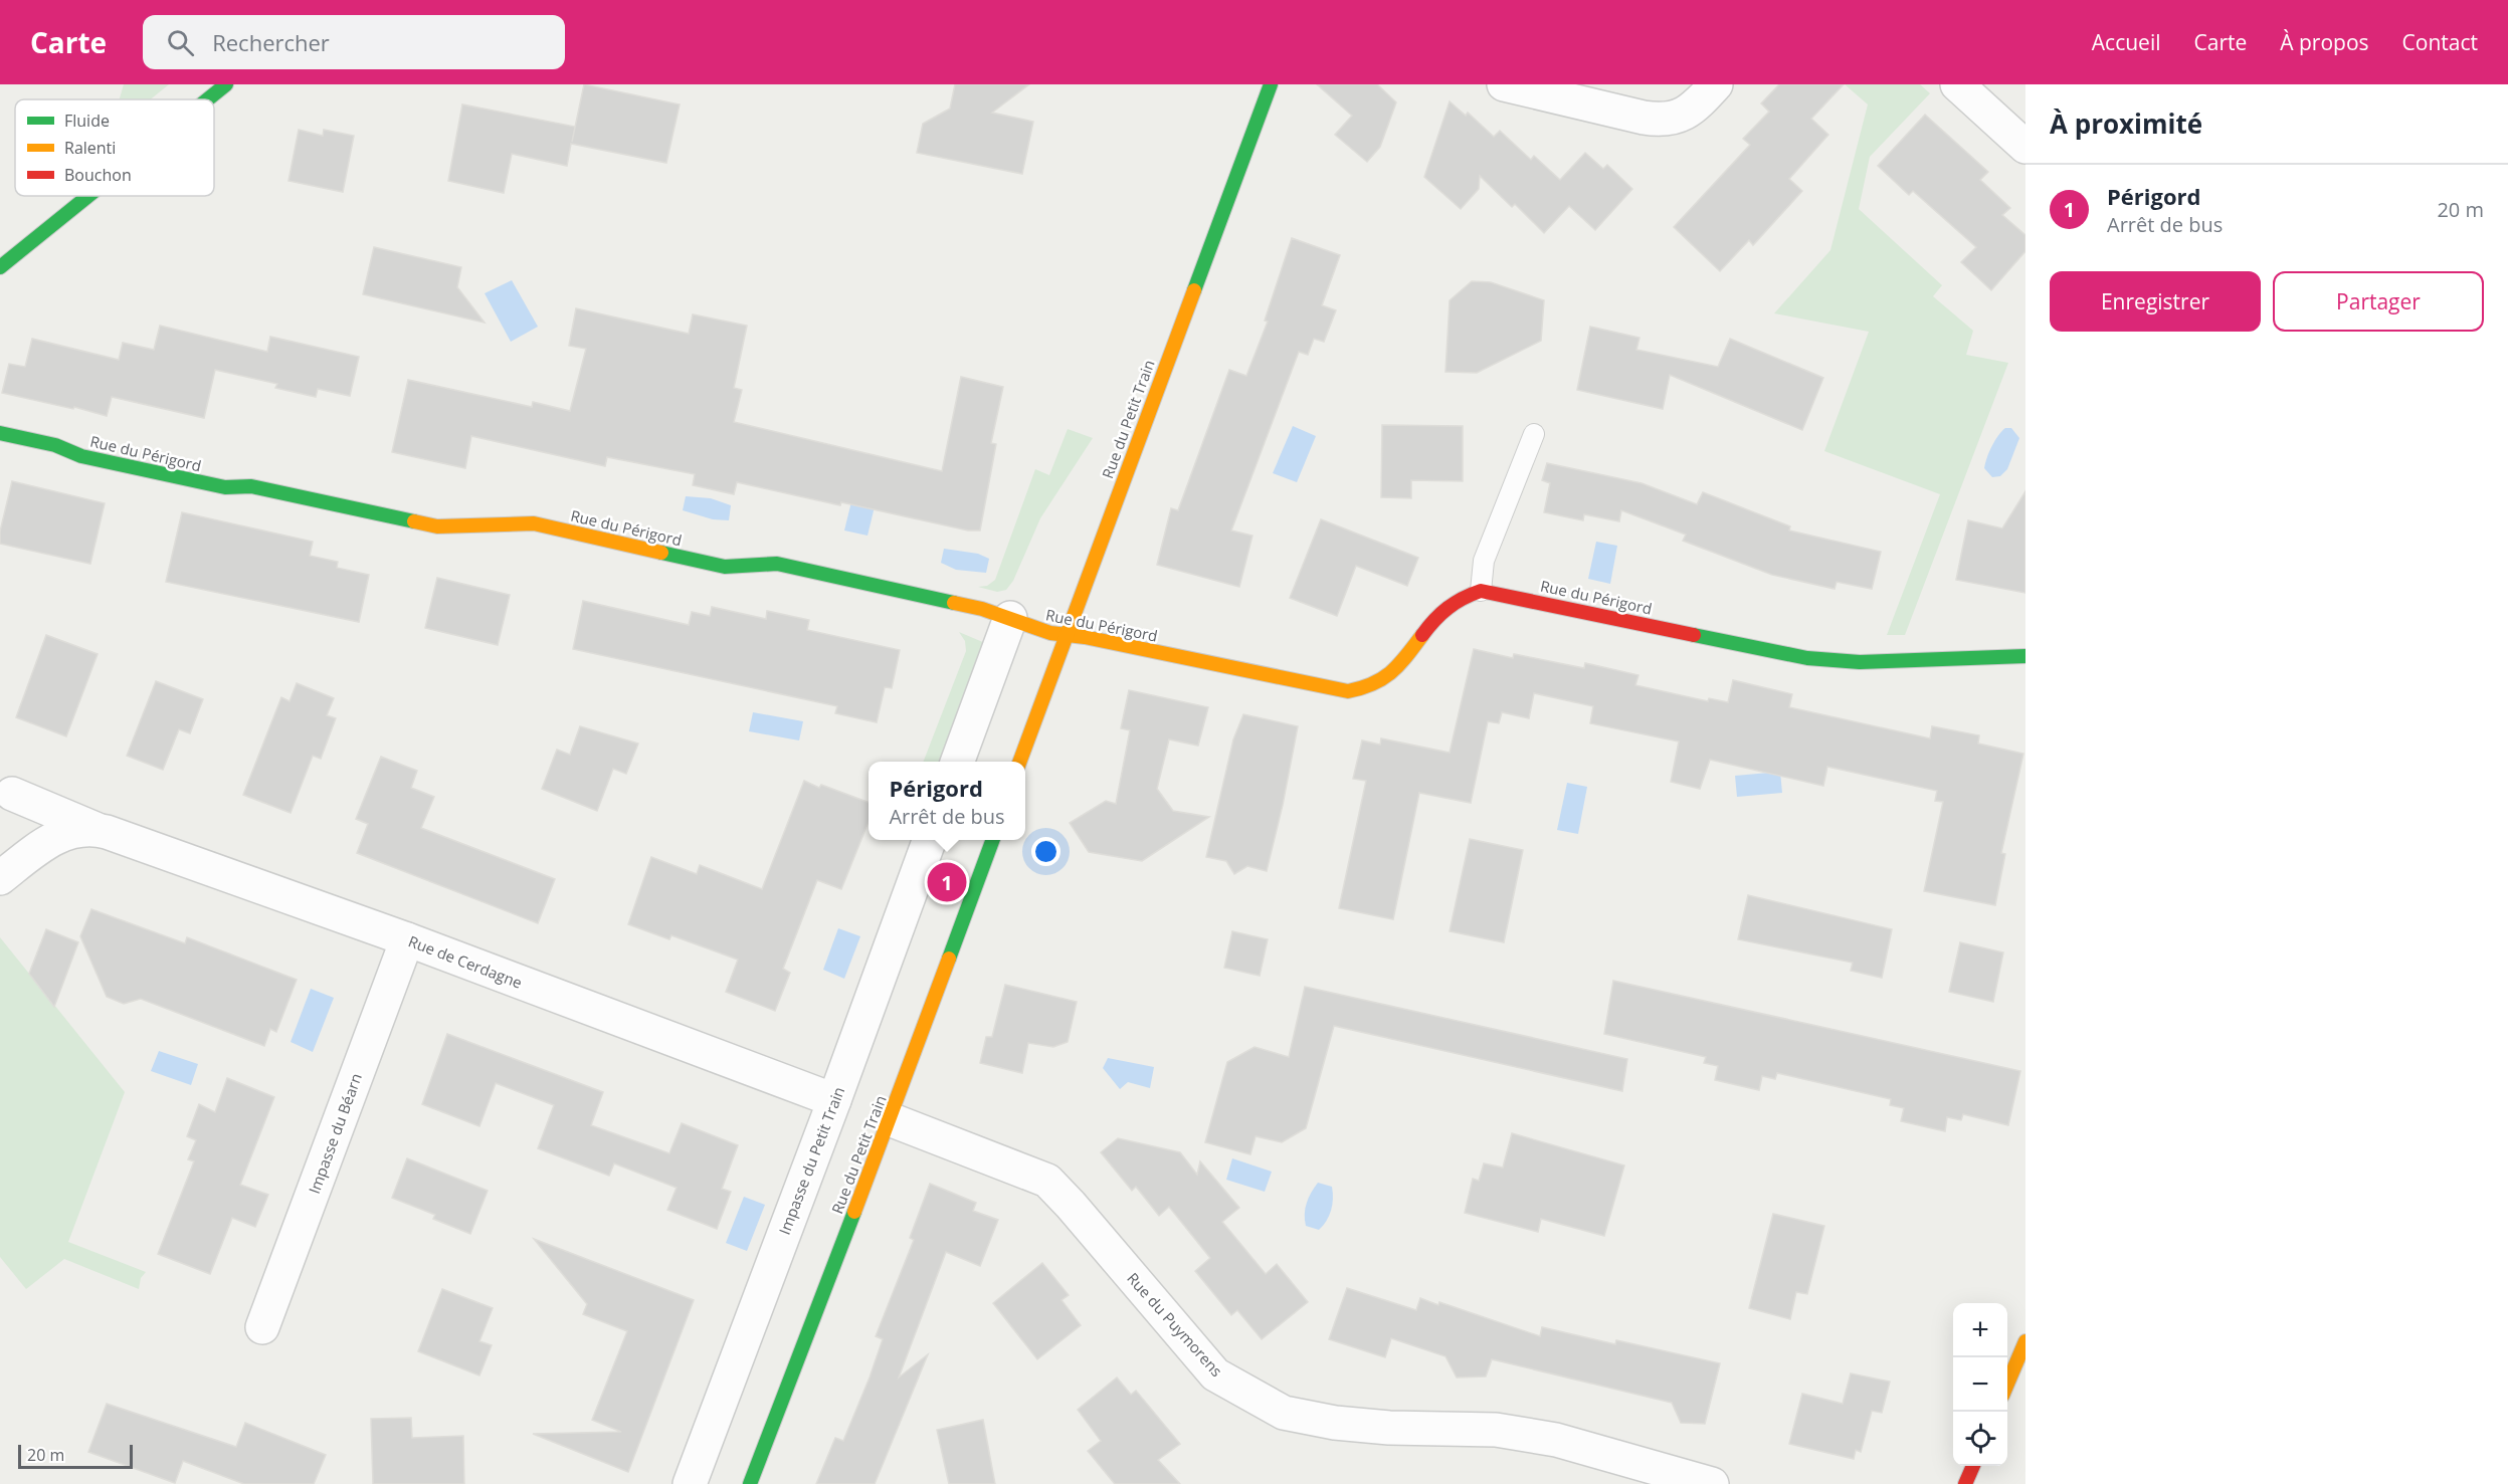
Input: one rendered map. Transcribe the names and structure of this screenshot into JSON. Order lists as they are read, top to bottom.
{
  "streets": {
    "street": [
      "Rue du Petit Train",
      "Rue du Périgord",
      "Rue de Cerdagne",
      "Impasse du Béarn",
      "Impasse du Petit Train",
      "Rue du Puymorens"
    ]
  },
  "crossings": [
    ["Rue du Petit Train", "Rue du Périgord"],
    ["Rue du Petit Train", "Rue du Puymorens"],
    ["Rue de Cerdagne", "Impasse du Béarn"],
    ["Rue de Cerdagne", "Impasse du Petit Train"]
  ],
  "legend": ["Fluide", "Ralenti", "Bouchon"],
  "scale_bar": "20 m",
  "page": {
    "header": "Carte",
    "search": "Rechercher",
    "nav": [
      "Accueil",
      "Carte",
      "À propos",
      "Contact"
    ],
    "heading": "À proximité",
    "list": [
      {
        "mark": "1",
        "name": "Périgord",
        "note": "Arrêt de bus",
        "value": "20 m"
      }
    ],
    "buttons": ["Enregistrer", "Partager"],
    "popup": ["Périgord", "Arrêt de bus"],
    "pins": "1",
    "map_buttons": ["+", "−"],
    "scale": "20 m"
  }
}
